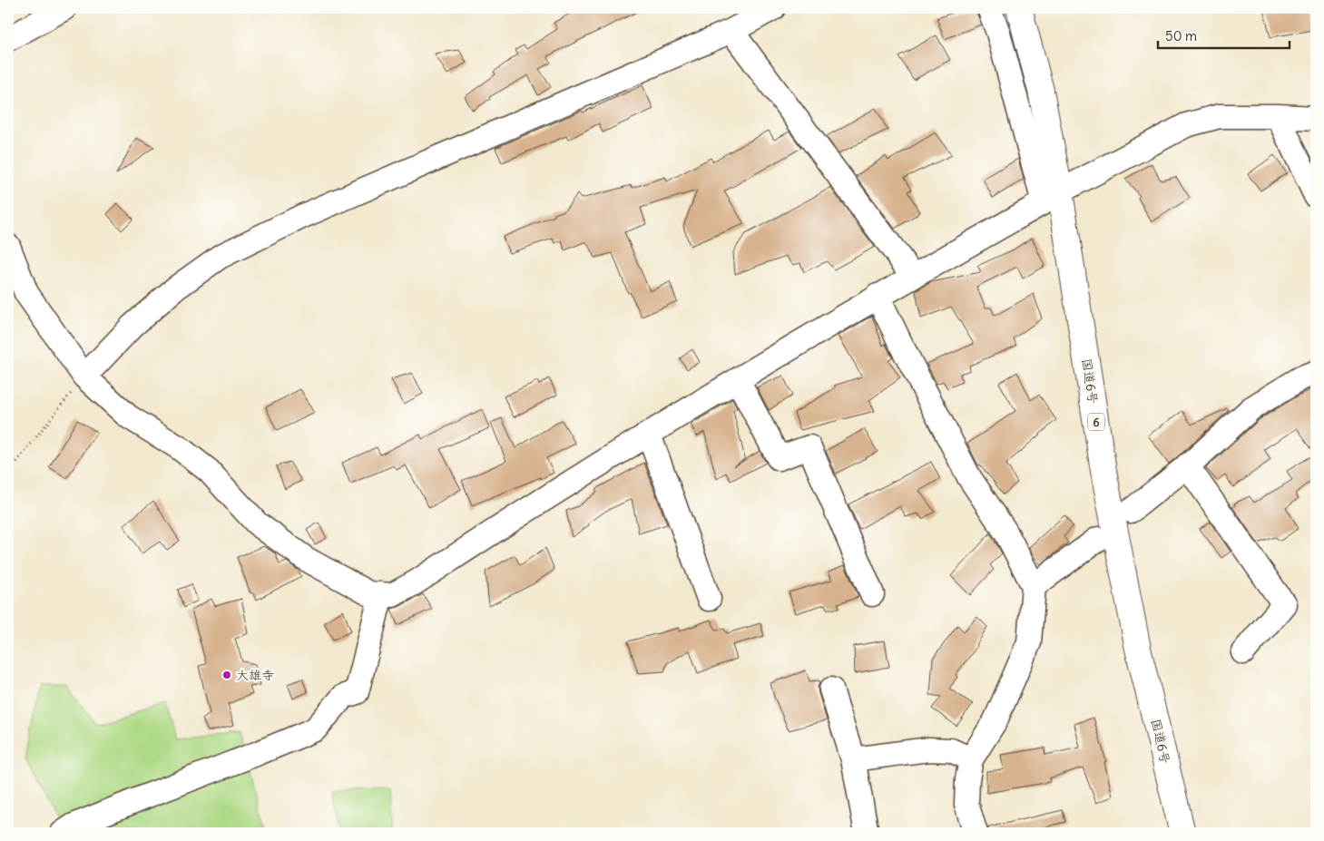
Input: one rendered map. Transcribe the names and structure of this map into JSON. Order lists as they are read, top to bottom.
{
  "streets": {
    "highway": ["国道6号", "6"]
  },
  "places": ["大雄寺"],
  "scale_bar": "50 m"
}
